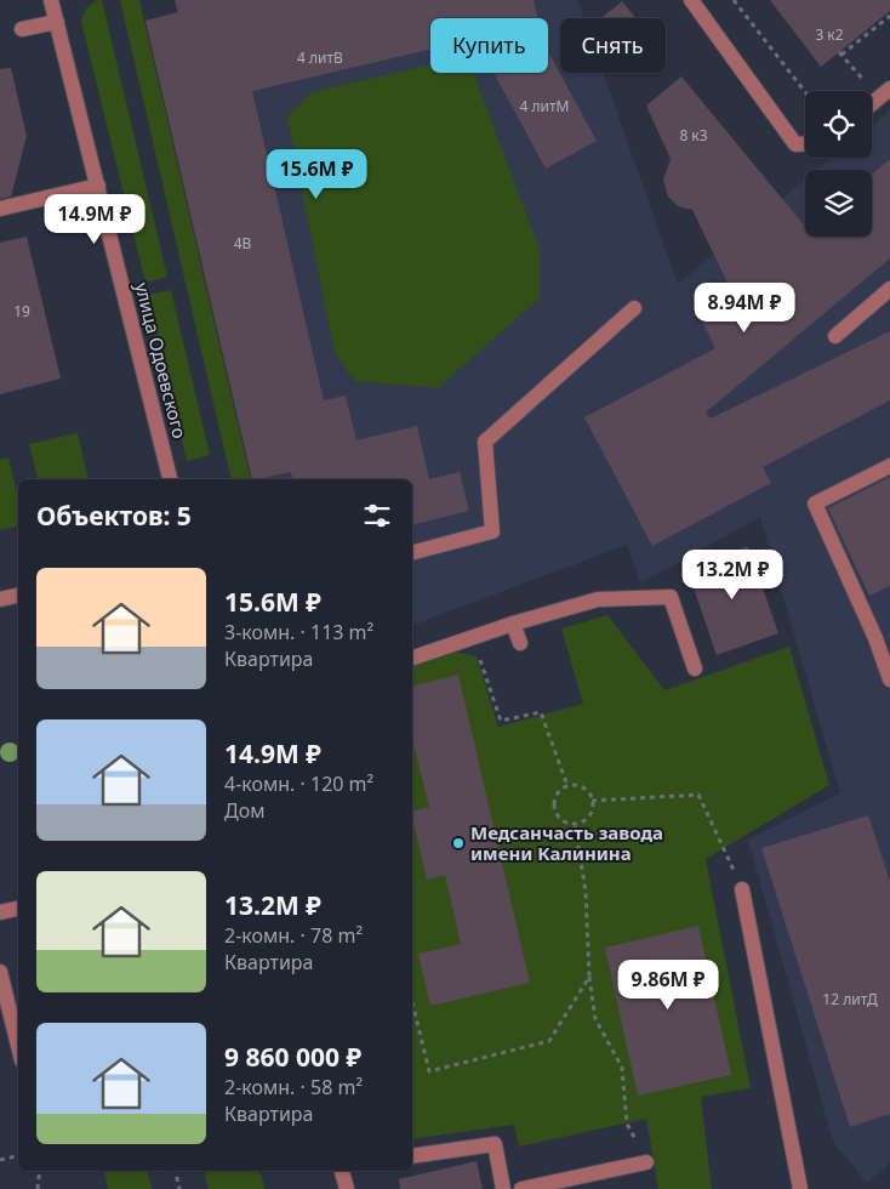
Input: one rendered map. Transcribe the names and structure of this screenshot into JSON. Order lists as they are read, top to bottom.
{
  "streets": {
    "street": ["улица Одоевского"]
  },
  "places": ["Медсанчасть завода имени Калинина"],
  "house_numbers": [
    "3 к2",
    "4 литВ",
    "4 литМ",
    "8 к3",
    "4В",
    "19",
    "12 литД"
  ],
  "page": {
    "chip": ["Купить", "Снять"],
    "price": [
      "15.6M ₽",
      "14.9M ₽",
      "8.94M ₽",
      "13.2M ₽",
      "9.86M ₽"
    ],
    "heading": "Объектов: 5",
    "list": [
      {
        "name": "15.6M ₽",
        "note": "3-комн. · 113 m² · Квартира"
      },
      {
        "name": "14.9M ₽",
        "note": "4-комн. · 120 m² · Дом"
      },
      {
        "name": "13.2M ₽",
        "note": "2-комн. · 78 m² · Квартира"
      },
      {
        "name": "9 860 000 ₽",
        "note": "2-комн. · 58 m² · Квартира"
      }
    ]
  }
}
